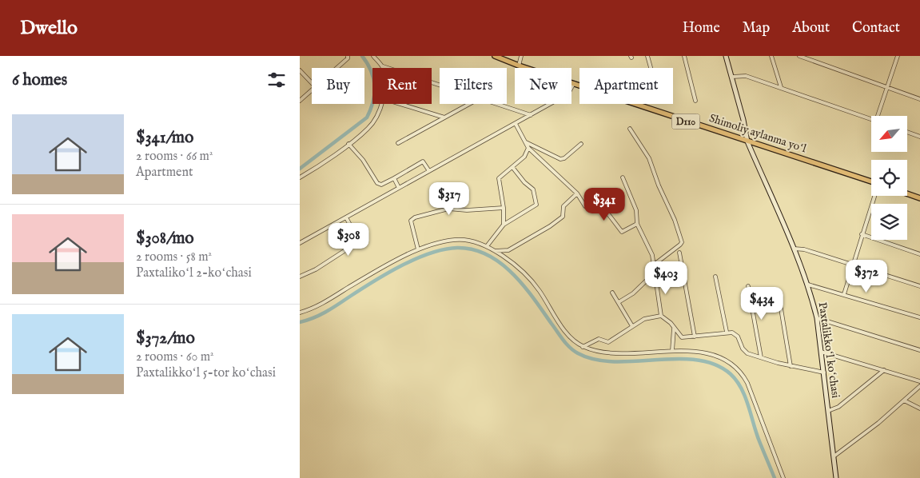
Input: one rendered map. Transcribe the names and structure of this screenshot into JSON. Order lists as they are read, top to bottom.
{
  "streets": {
    "main road": ["D110", "Shimoliy aylanma yoʻl"],
    "street": ["Paxtalikkoʻl koʻchasi"]
  },
  "crossings": [
    ["Shimoliy aylanma yoʻl", "Paxtalikkoʻl koʻchasi"]
  ],
  "north": "bottom left",
  "page": {
    "header": "Dwello",
    "nav": [
      "Home",
      "Map",
      "About",
      "Contact"
    ],
    "heading": "6 homes",
    "chip": [
      "Buy",
      "Rent",
      "Filters",
      "New",
      "Apartment"
    ],
    "list": [
      {
        "name": "$341/mo",
        "note": "2 rooms · 66 m² · Apartment"
      },
      {
        "name": "$308/mo",
        "note": "2 rooms · 58 m² · Paxtalikoʻl 2-koʻchasi"
      },
      {
        "name": "$372/mo",
        "note": "2 rooms · 60 m² · Paxtalikkoʻl 5-tor koʻchasi"
      }
    ],
    "price": [
      "$317",
      "$341",
      "$308",
      "$372",
      "$403",
      "$434"
    ]
  }
}
